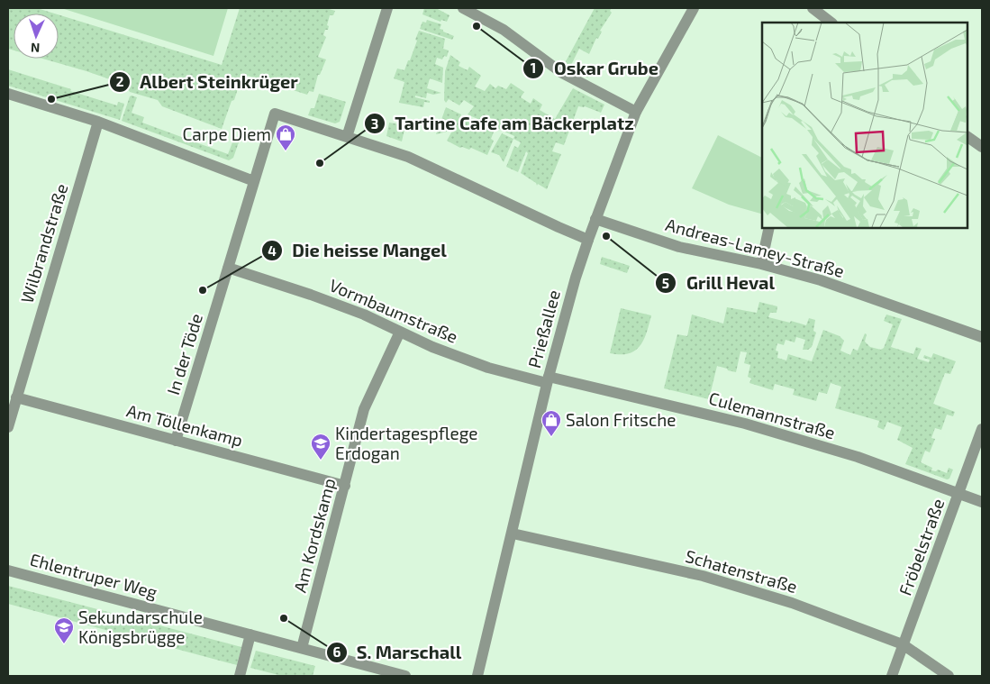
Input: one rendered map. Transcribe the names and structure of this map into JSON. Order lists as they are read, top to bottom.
{
  "streets": {
    "street": [
      "Wilbrandstraße",
      "Andreas-Lamey-Straße",
      "Vormbaumstraße",
      "Prießallee",
      "In der Töde",
      "Culemannstraße",
      "Am Töllenkamp",
      "Am Kordskamp",
      "Fröbelstraße",
      "Schatenstraße",
      "Ehlentruper Weg"
    ]
  },
  "crossings": [
    ["Wilbrandstraße", "Am Töllenkamp"],
    ["Andreas-Lamey-Straße", "Prießallee"],
    ["Vormbaumstraße", "Prießallee"],
    ["Vormbaumstraße", "In der Töde"],
    ["Vormbaumstraße", "Culemannstraße"],
    ["Vormbaumstraße", "Am Kordskamp"],
    ["Prießallee", "Culemannstraße"],
    ["Prießallee", "Schatenstraße"],
    ["In der Töde", "Am Töllenkamp"],
    ["Culemannstraße", "Fröbelstraße"],
    ["Am Töllenkamp", "Am Kordskamp"],
    ["Am Kordskamp", "Ehlentruper Weg"],
    ["Fröbelstraße", "Schatenstraße"]
  ],
  "places": {
    "other": [
      "Oskar Grube",
      "Albert Steinkrüger",
      "Tartine Cafe am Bäckerplatz",
      "Grill Heval",
      "Die heisse Mangel",
      "S. Marschall"
    ],
    "shop": ["Carpe Diem", "Salon Fritsche"],
    "school or university": ["Kindertagespflege Erdogan", "Sekundarschule Königsbrügge"]
  },
  "north": "bottom"
}
